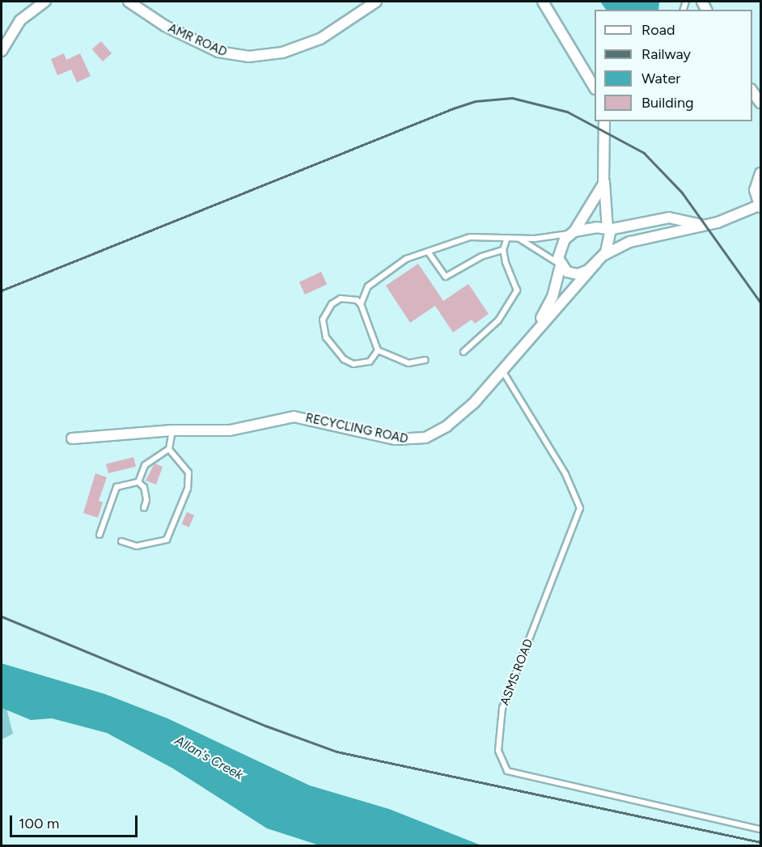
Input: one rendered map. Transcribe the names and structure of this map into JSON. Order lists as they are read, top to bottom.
{
  "streets": {
    "street": ["AMR ROAD", "RECYCLING ROAD"],
    "lane": ["ASMS ROAD"]
  },
  "crossings": [
    ["RECYCLING ROAD", "ASMS ROAD"]
  ],
  "water": ["Allan's Creek"],
  "legend": [
    "Road",
    "Railway",
    "Water",
    "Building"
  ],
  "scale_bar": "100 m"
}
